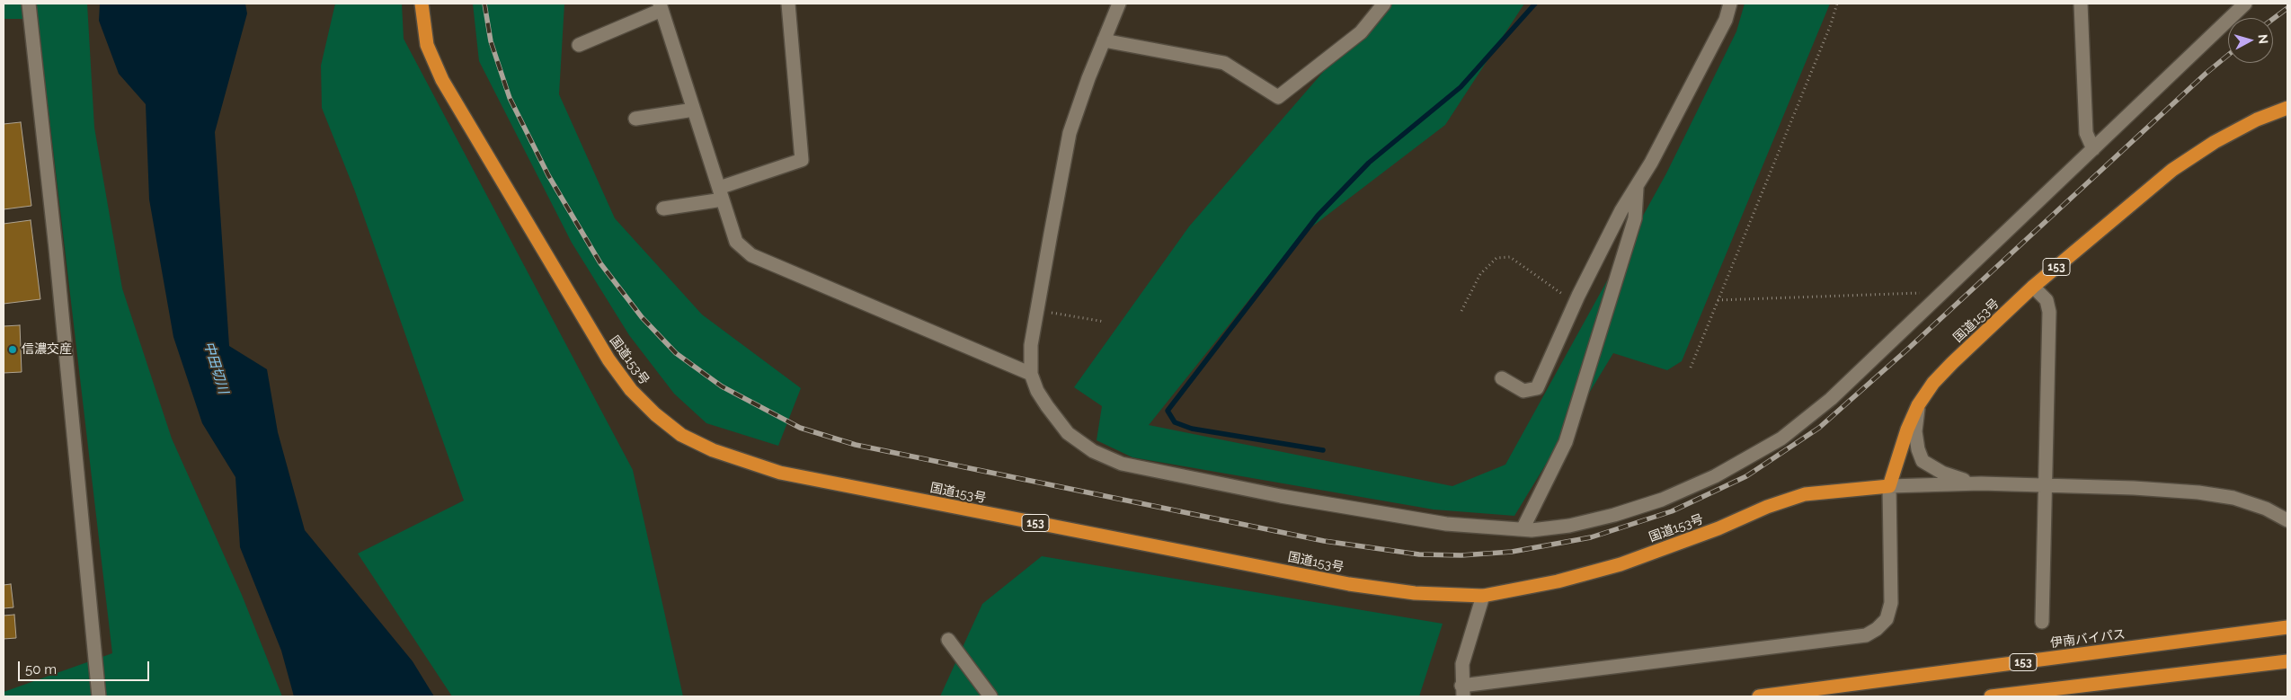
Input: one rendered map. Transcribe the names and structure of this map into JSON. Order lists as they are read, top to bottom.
{
  "streets": {
    "highway": ["153", "国道153号", "伊南バイパス"]
  },
  "water": ["中田切川"],
  "places": ["信濃交産"],
  "scale_bar": "50 m",
  "north": "right"
}
